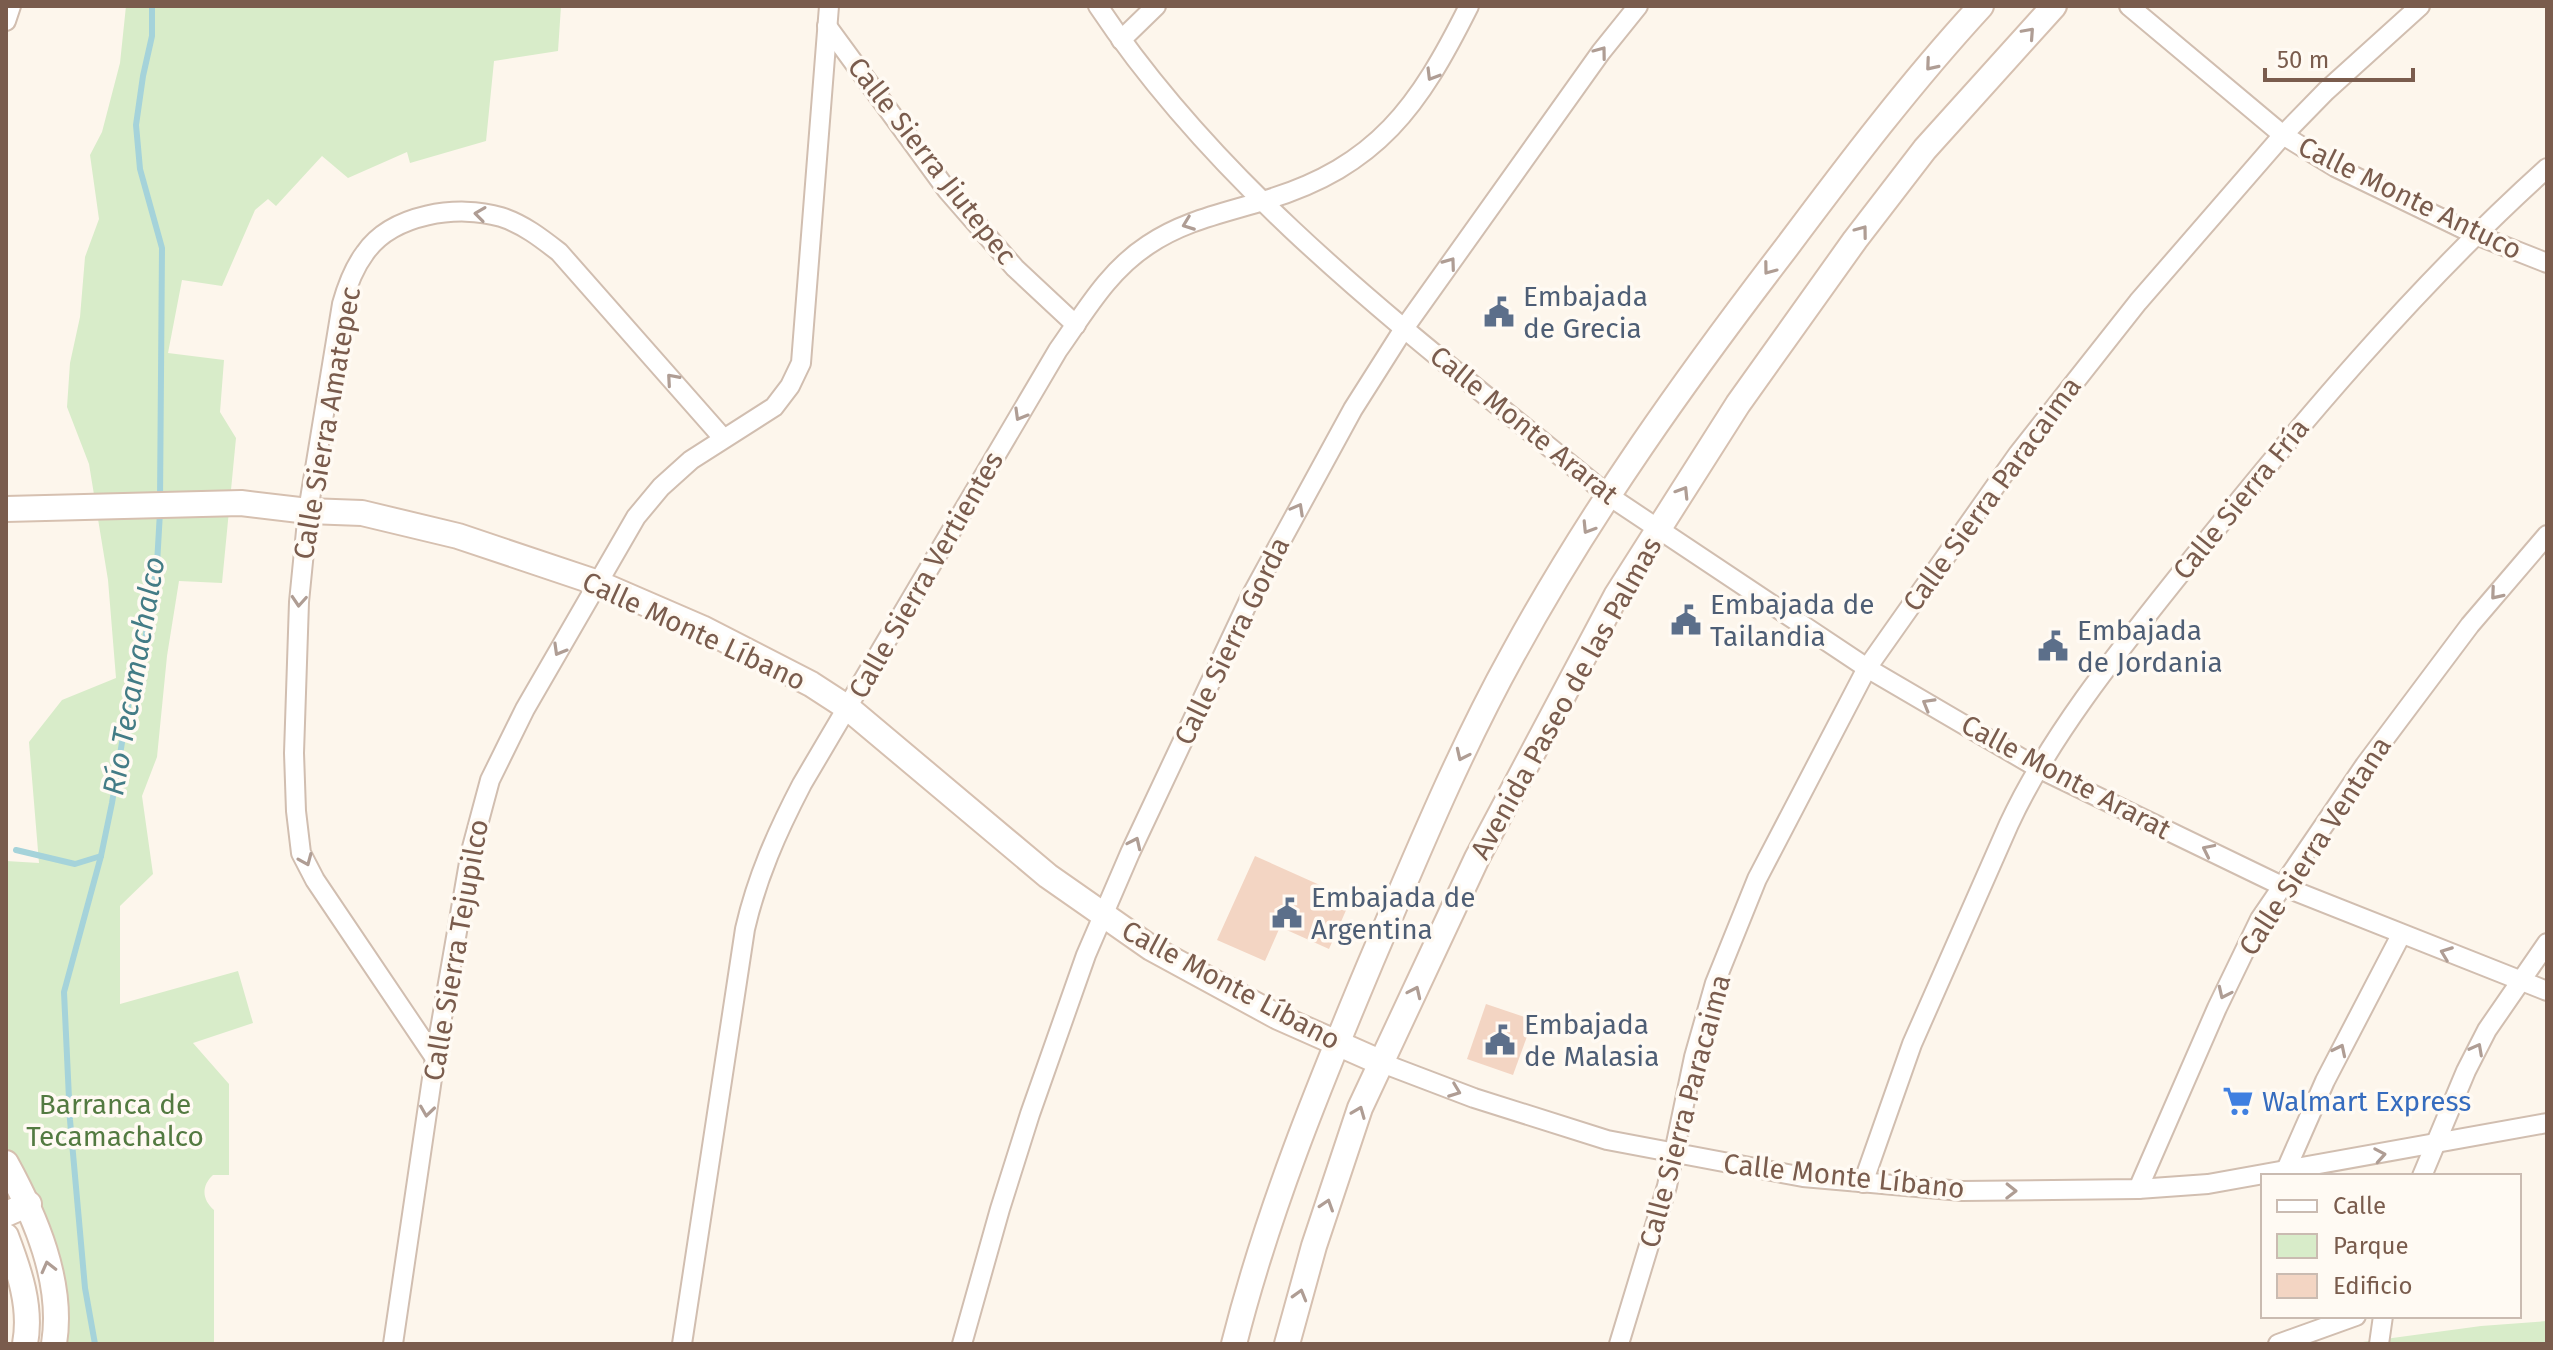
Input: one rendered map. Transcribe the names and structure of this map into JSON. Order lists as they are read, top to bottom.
{
  "streets": {
    "main road": ["Calle Monte Líbano", "Avenida Paseo de las Palmas"],
    "street": [
      "Calle Sierra Jiutepec",
      "Calle Monte Antuco",
      "Calle Sierra Amatepec",
      "Calle Monte Ararat",
      "Calle Sierra Paracaima",
      "Calle Sierra Fría",
      "Calle Sierra Vertientes",
      "Calle Sierra Gorda",
      "Calle Sierra Ventana",
      "Calle Sierra Tejupilco"
    ]
  },
  "crossings": [
    ["Calle Sierra Jiutepec", "Calle Sierra Vertientes"],
    ["Calle Monte Antuco", "Calle Sierra Paracaima"],
    ["Calle Monte Antuco", "Calle Sierra Fría"],
    ["Calle Sierra Amatepec", "Calle Monte Líbano"],
    ["Calle Sierra Amatepec", "Calle Sierra Tejupilco"],
    ["Calle Monte Ararat", "Calle Sierra Paracaima"],
    ["Calle Monte Ararat", "Calle Sierra Fría"],
    ["Calle Monte Ararat", "Calle Sierra Vertientes"],
    ["Calle Monte Ararat", "Calle Sierra Gorda"],
    ["Calle Monte Ararat", "Avenida Paseo de las Palmas"],
    ["Calle Monte Ararat", "Calle Sierra Ventana"],
    ["Calle Sierra Paracaima", "Calle Monte Líbano"],
    ["Calle Sierra Fría", "Calle Monte Líbano"],
    ["Calle Sierra Vertientes", "Calle Monte Líbano"],
    ["Calle Monte Líbano", "Calle Sierra Gorda"],
    ["Calle Monte Líbano", "Avenida Paseo de las Palmas"],
    ["Calle Monte Líbano", "Calle Sierra Ventana"],
    ["Calle Monte Líbano", "Calle Sierra Tejupilco"]
  ],
  "one_way": ["Calle Sierra Vertientes", "Calle Sierra Gorda", "Calle Sierra Tejupilco"],
  "water": ["Río Tecamachalco"],
  "parks": ["Barranca de Tecamachalco"],
  "places": {
    "public building": [
      "Embajada de Grecia",
      "Embajada de Tailandia",
      "Embajada de Jordania",
      "Embajada de Argentina",
      "Embajada de Malasia"
    ],
    "supermarket": ["Walmart Express"]
  },
  "legend": ["Calle", "Parque", "Edificio"],
  "scale_bar": "50 m"
}
